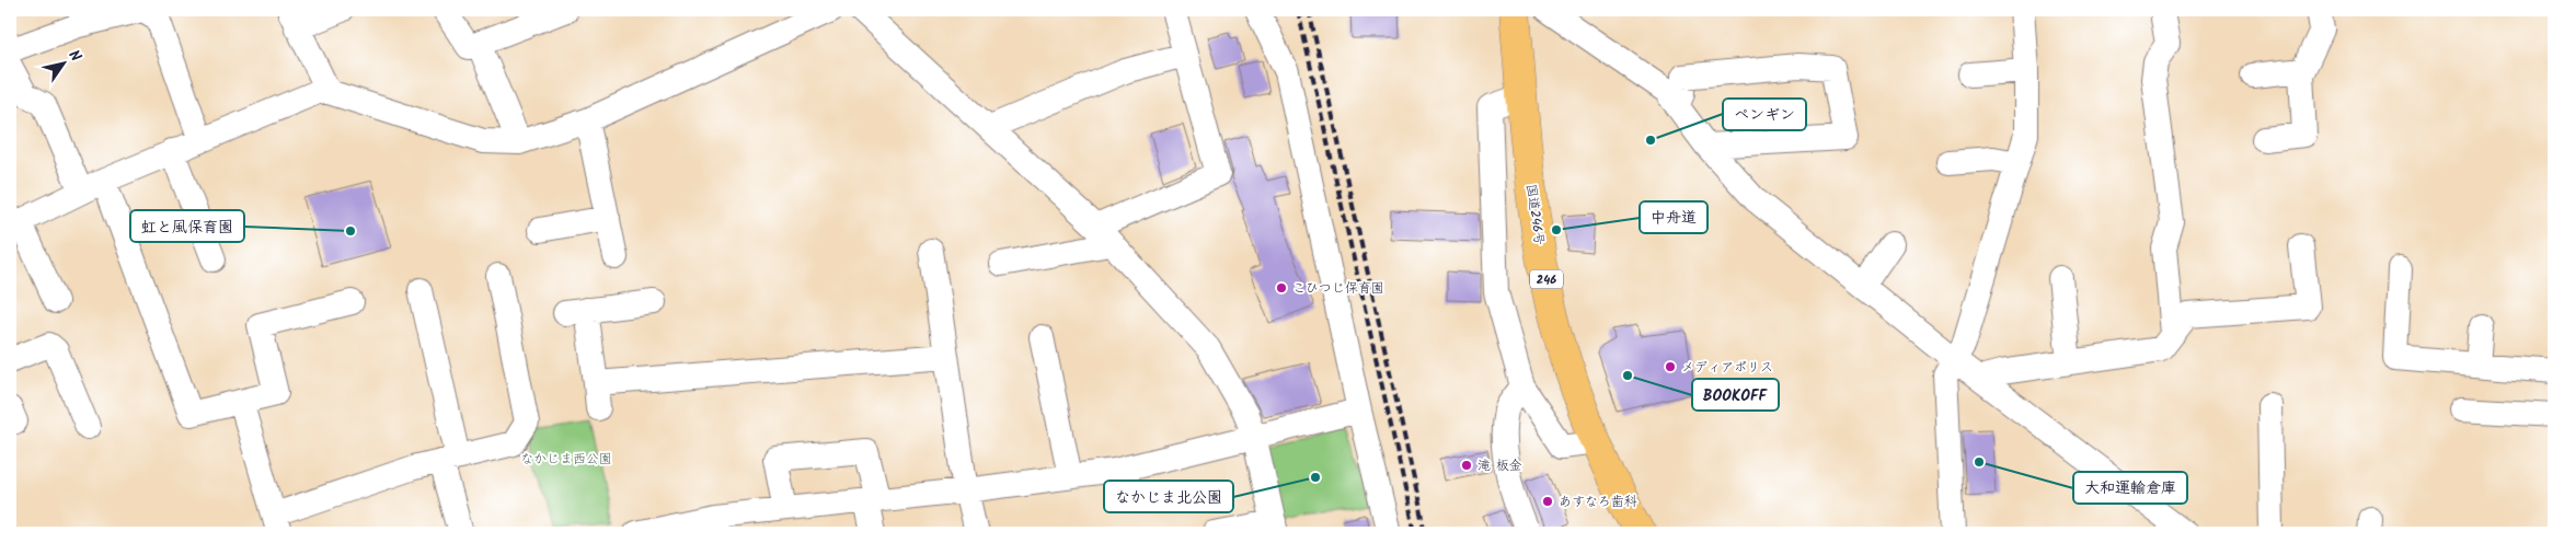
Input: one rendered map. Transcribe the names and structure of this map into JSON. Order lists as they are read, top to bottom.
{
  "streets": {
    "highway": ["国道246号", "246"]
  },
  "parks": ["なかじま西公園"],
  "places": [
    "ペンギン",
    "中舟道",
    "虹と風保育園",
    "こひつじ保育園",
    "メディアポリス",
    "BOOKOFF",
    "大和運輸倉庫",
    "滝 板金",
    "なかじま北公園",
    "あすなろ歯科"
  ],
  "north": "top right"
}
